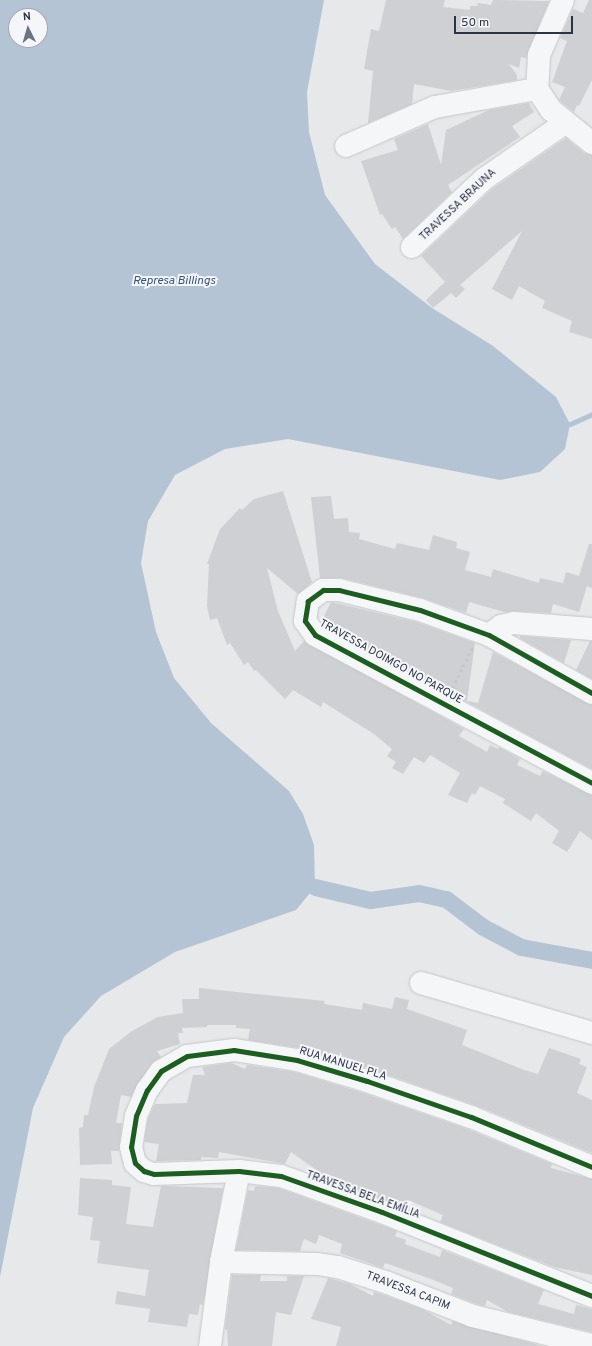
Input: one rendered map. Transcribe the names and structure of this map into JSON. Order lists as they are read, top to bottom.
{
  "streets": {
    "street": [
      "TRAVESSA BRAUNA",
      "TRAVESSA DOIMGO NO PARQUE",
      "RUA MANUEL PLA",
      "TRAVESSA BELA EMÍLIA",
      "TRAVESSA CAPIM"
    ]
  },
  "crossings": [
    ["RUA MANUEL PLA", "TRAVESSA BELA EMÍLIA"]
  ],
  "water": ["Represa Billings"],
  "scale_bar": "50 m",
  "north": "top"
}
